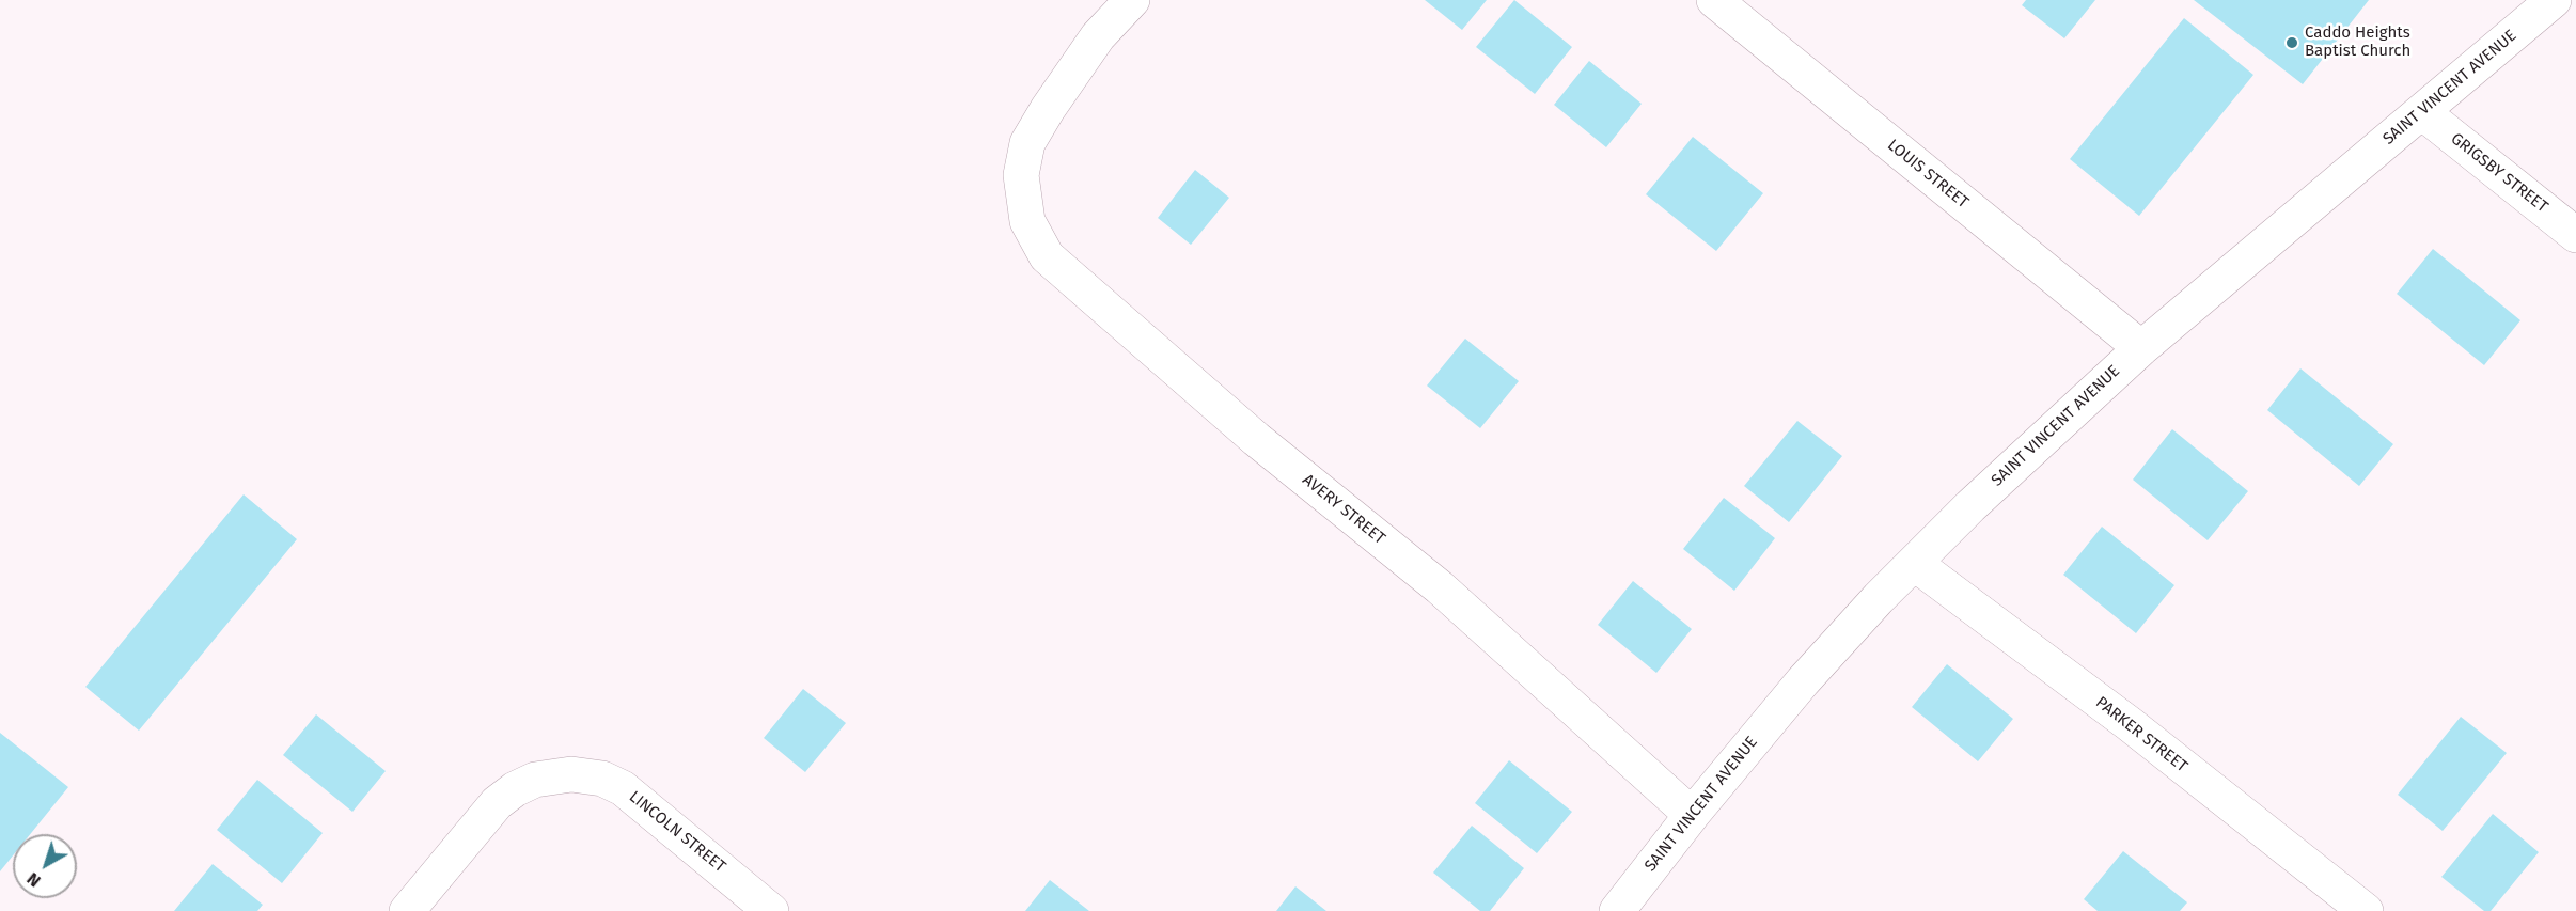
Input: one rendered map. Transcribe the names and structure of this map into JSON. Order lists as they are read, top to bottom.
{
  "streets": {
    "street": [
      "SAINT VINCENT AVENUE",
      "GRIGSBY STREET",
      "LOUIS STREET",
      "AVERY STREET",
      "PARKER STREET",
      "LINCOLN STREET"
    ]
  },
  "crossings": [
    ["SAINT VINCENT AVENUE", "GRIGSBY STREET"],
    ["SAINT VINCENT AVENUE", "LOUIS STREET"],
    ["SAINT VINCENT AVENUE", "AVERY STREET"],
    ["SAINT VINCENT AVENUE", "PARKER STREET"]
  ],
  "places": ["Caddo Heights Baptist Church"],
  "north": "bottom left"
}
